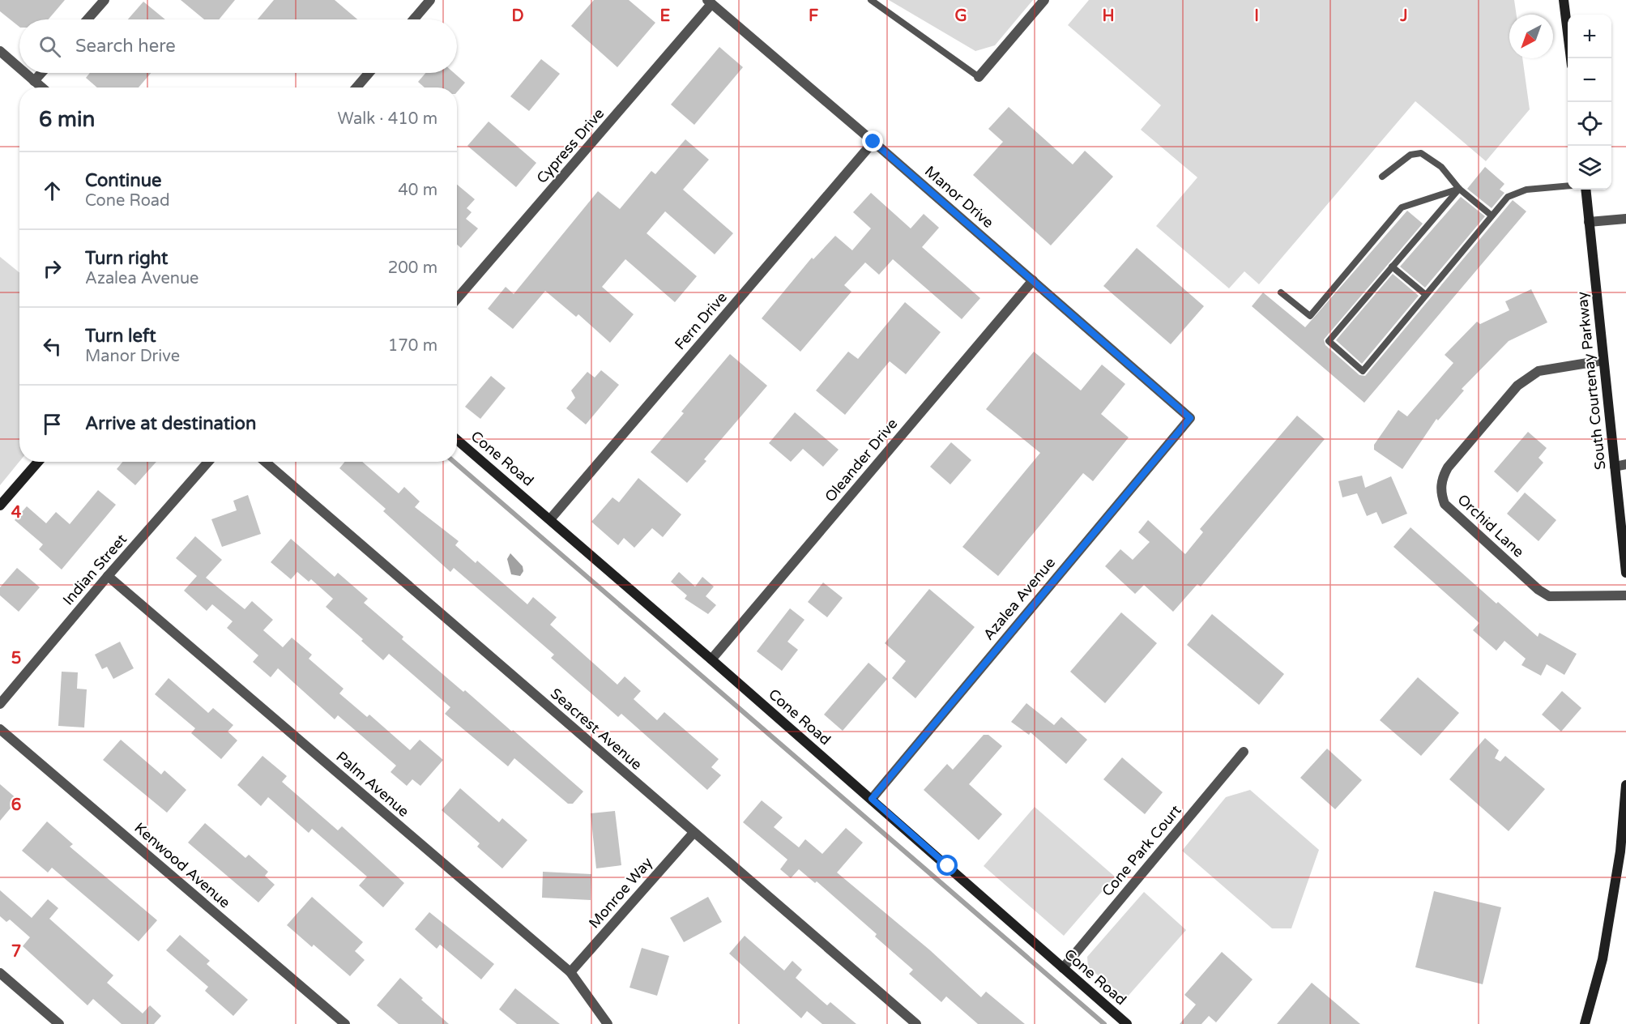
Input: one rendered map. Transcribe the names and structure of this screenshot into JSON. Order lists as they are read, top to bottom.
{
  "streets": {
    "street": [
      "Cypress Drive",
      "Manor Drive",
      "Fern Drive",
      "South Courtenay Parkway",
      "Cone Road",
      "Oleander Drive",
      "Orchid Lane",
      "Indian Street",
      "Azalea Avenue",
      "Seacrest Avenue",
      "Palm Avenue",
      "Cone Park Court",
      "Kenwood Avenue",
      "Monroe Way"
    ]
  },
  "crossings": [
    ["Cypress Drive", "Manor Drive"],
    ["Manor Drive", "Fern Drive"],
    ["Manor Drive", "Oleander Drive"],
    ["Manor Drive", "Azalea Avenue"],
    ["Fern Drive", "Cone Road"],
    ["South Courtenay Parkway", "Orchid Lane"],
    ["Cone Road", "Oleander Drive"],
    ["Cone Road", "Azalea Avenue"],
    ["Cone Road", "Cone Park Court"],
    ["Indian Street", "Palm Avenue"],
    ["Seacrest Avenue", "Monroe Way"],
    ["Palm Avenue", "Monroe Way"]
  ],
  "north": "bottom left",
  "page": {
    "map_buttons": ["+", "−"],
    "search": "Search here",
    "heading": ["6 min", "Walk · 410 m"],
    "list": [
      ["Continue", "Cone Road", "40 m"],
      ["Turn right", "Azalea Avenue", "200 m"],
      ["Turn left", "Manor Drive", "170 m"],
      "Arrive at destination"
    ]
  },
  "grid": {
    "columns": [
      "D",
      "E",
      "F",
      "G",
      "H",
      "I",
      "J"
    ],
    "rows": [
      "4",
      "5",
      "6",
      "7"
    ]
  }
}
